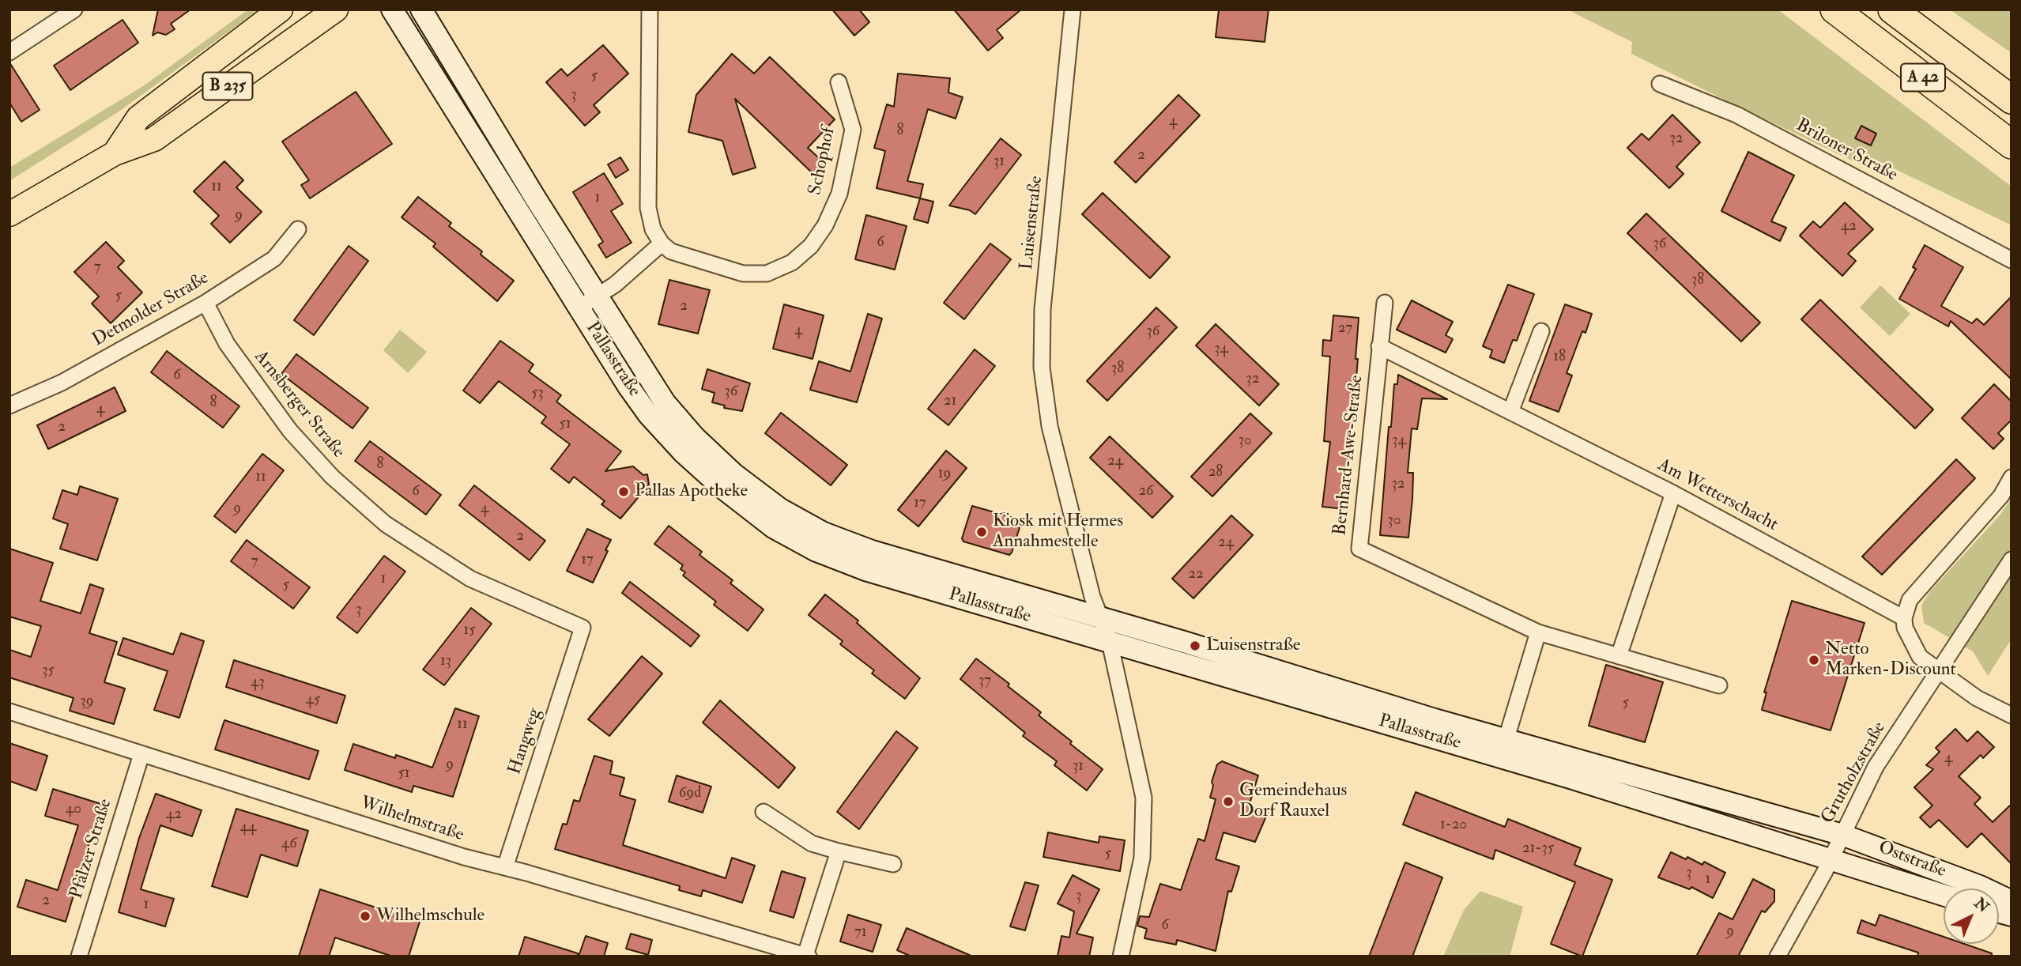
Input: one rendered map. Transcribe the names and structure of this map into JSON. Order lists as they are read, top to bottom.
{
  "streets": {
    "highway": ["A 42"],
    "main road": ["B 235", "Pallasstraße", "Oststraße"],
    "street": [
      "Briloner Straße",
      "Schophof",
      "Luisenstraße",
      "Detmolder Straße",
      "Arnsberger Straße",
      "Bernhard-Awe-Straße",
      "Am Wetterschacht",
      "Hangweg",
      "Grutholzstraße",
      "Wilhelmstraße",
      "Pfälzer Straße"
    ]
  },
  "crossings": [
    ["Luisenstraße", "Pallasstraße"],
    ["Detmolder Straße", "Arnsberger Straße"],
    ["Pallasstraße", "Grutholzstraße"],
    ["Pallasstraße", "Oststraße"],
    ["Arnsberger Straße", "Hangweg"],
    ["Bernhard-Awe-Straße", "Am Wetterschacht"],
    ["Hangweg", "Wilhelmstraße"],
    ["Grutholzstraße", "Oststraße"],
    ["Wilhelmstraße", "Pfälzer Straße"]
  ],
  "places": [
    "Pallas Apotheke",
    "Kiosk mit Hermes Annahmestelle",
    "Luisenstraße",
    "Netto Marken-Discount",
    "Gemeindehaus Dorf Rauxel",
    "Wilhelmschule"
  ],
  "house_numbers": [
    "5",
    "3",
    "4",
    "8",
    "32",
    "2",
    "31",
    "11",
    "1",
    "9",
    "42",
    "6",
    "36",
    "7",
    "38",
    "5",
    "2",
    "27",
    "4",
    "36",
    "34",
    "18",
    "38",
    "6",
    "32",
    "36",
    "53",
    "21",
    "8",
    "4",
    "51",
    "2",
    "30",
    "34",
    "24",
    "8",
    "28",
    "19",
    "11",
    "32",
    "6",
    "26",
    "17",
    "9",
    "4",
    "30",
    "2",
    "24",
    "17",
    "7",
    "22",
    "1",
    "5",
    "3",
    "15",
    "13",
    "35",
    "37",
    "43",
    "45",
    "39",
    "5",
    "11",
    "4",
    "9",
    "31",
    "51",
    "69d",
    "40",
    "42",
    "1-20",
    "44",
    "46",
    "21-35",
    "5",
    "3",
    "1",
    "3",
    "2",
    "1",
    "6",
    "9",
    "71"
  ],
  "north": "top right"
}
